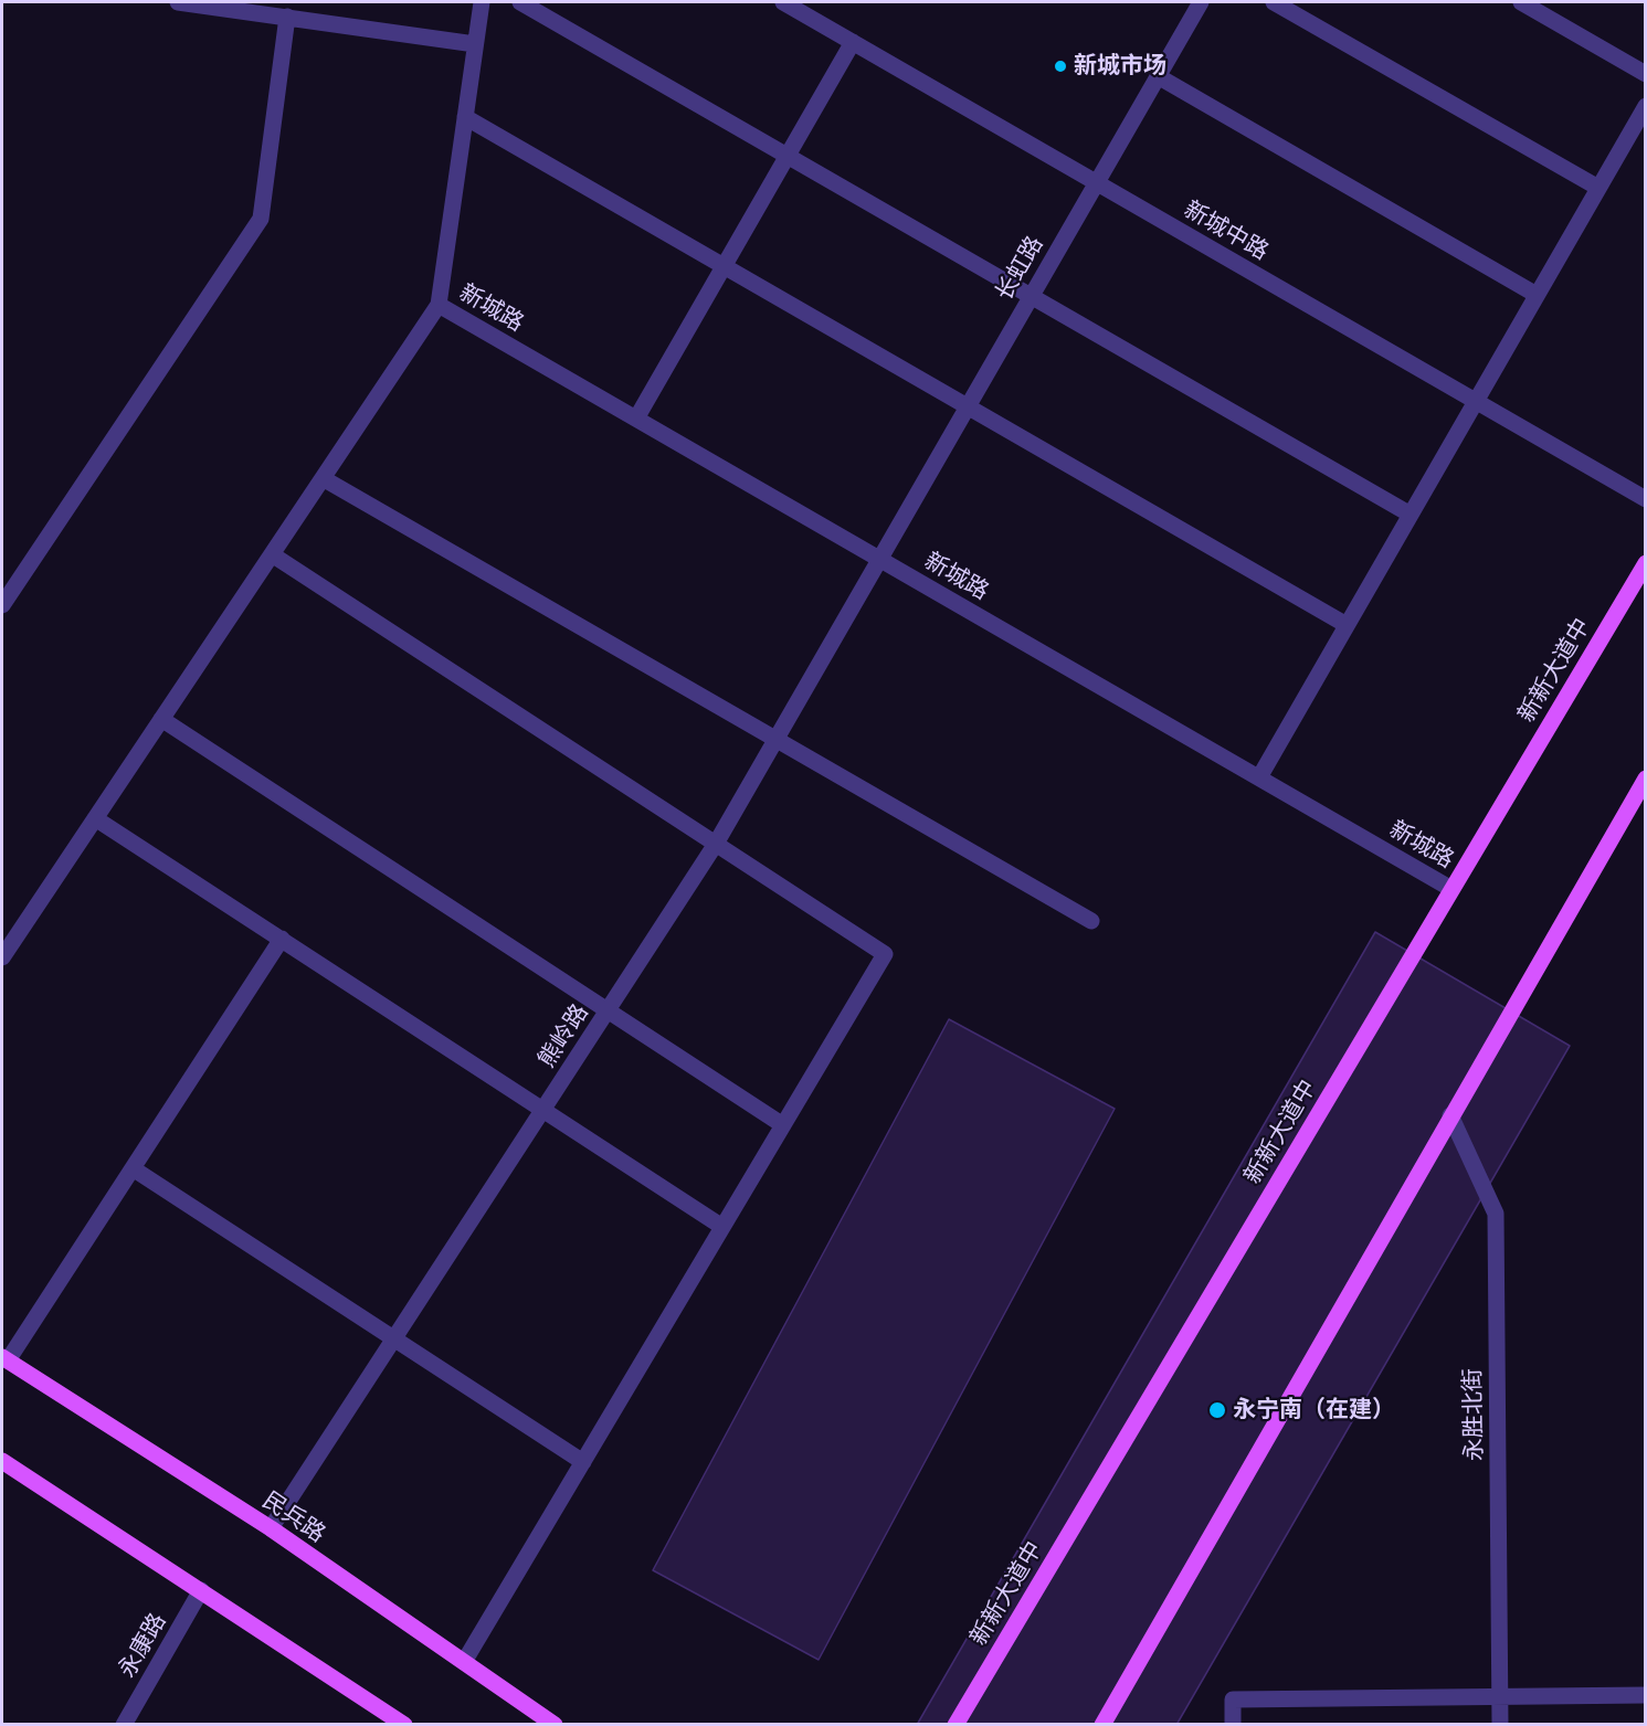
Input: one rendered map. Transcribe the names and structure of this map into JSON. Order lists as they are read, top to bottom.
{
  "streets": {
    "main road": ["新新大道中", "民兵路"],
    "street": [
      "新城中路",
      "长虹路",
      "新城路",
      "熊岭路",
      "永胜北街",
      "永康路"
    ]
  },
  "crossings": [
    ["新城中路", "长虹路"],
    ["长虹路", "新城路"],
    ["长虹路", "熊岭路"],
    ["新城路", "新新大道中"],
    ["新城路", "熊岭路"],
    ["熊岭路", "民兵路"]
  ],
  "places": ["新城市场", "永宁南（在建）"]
}
